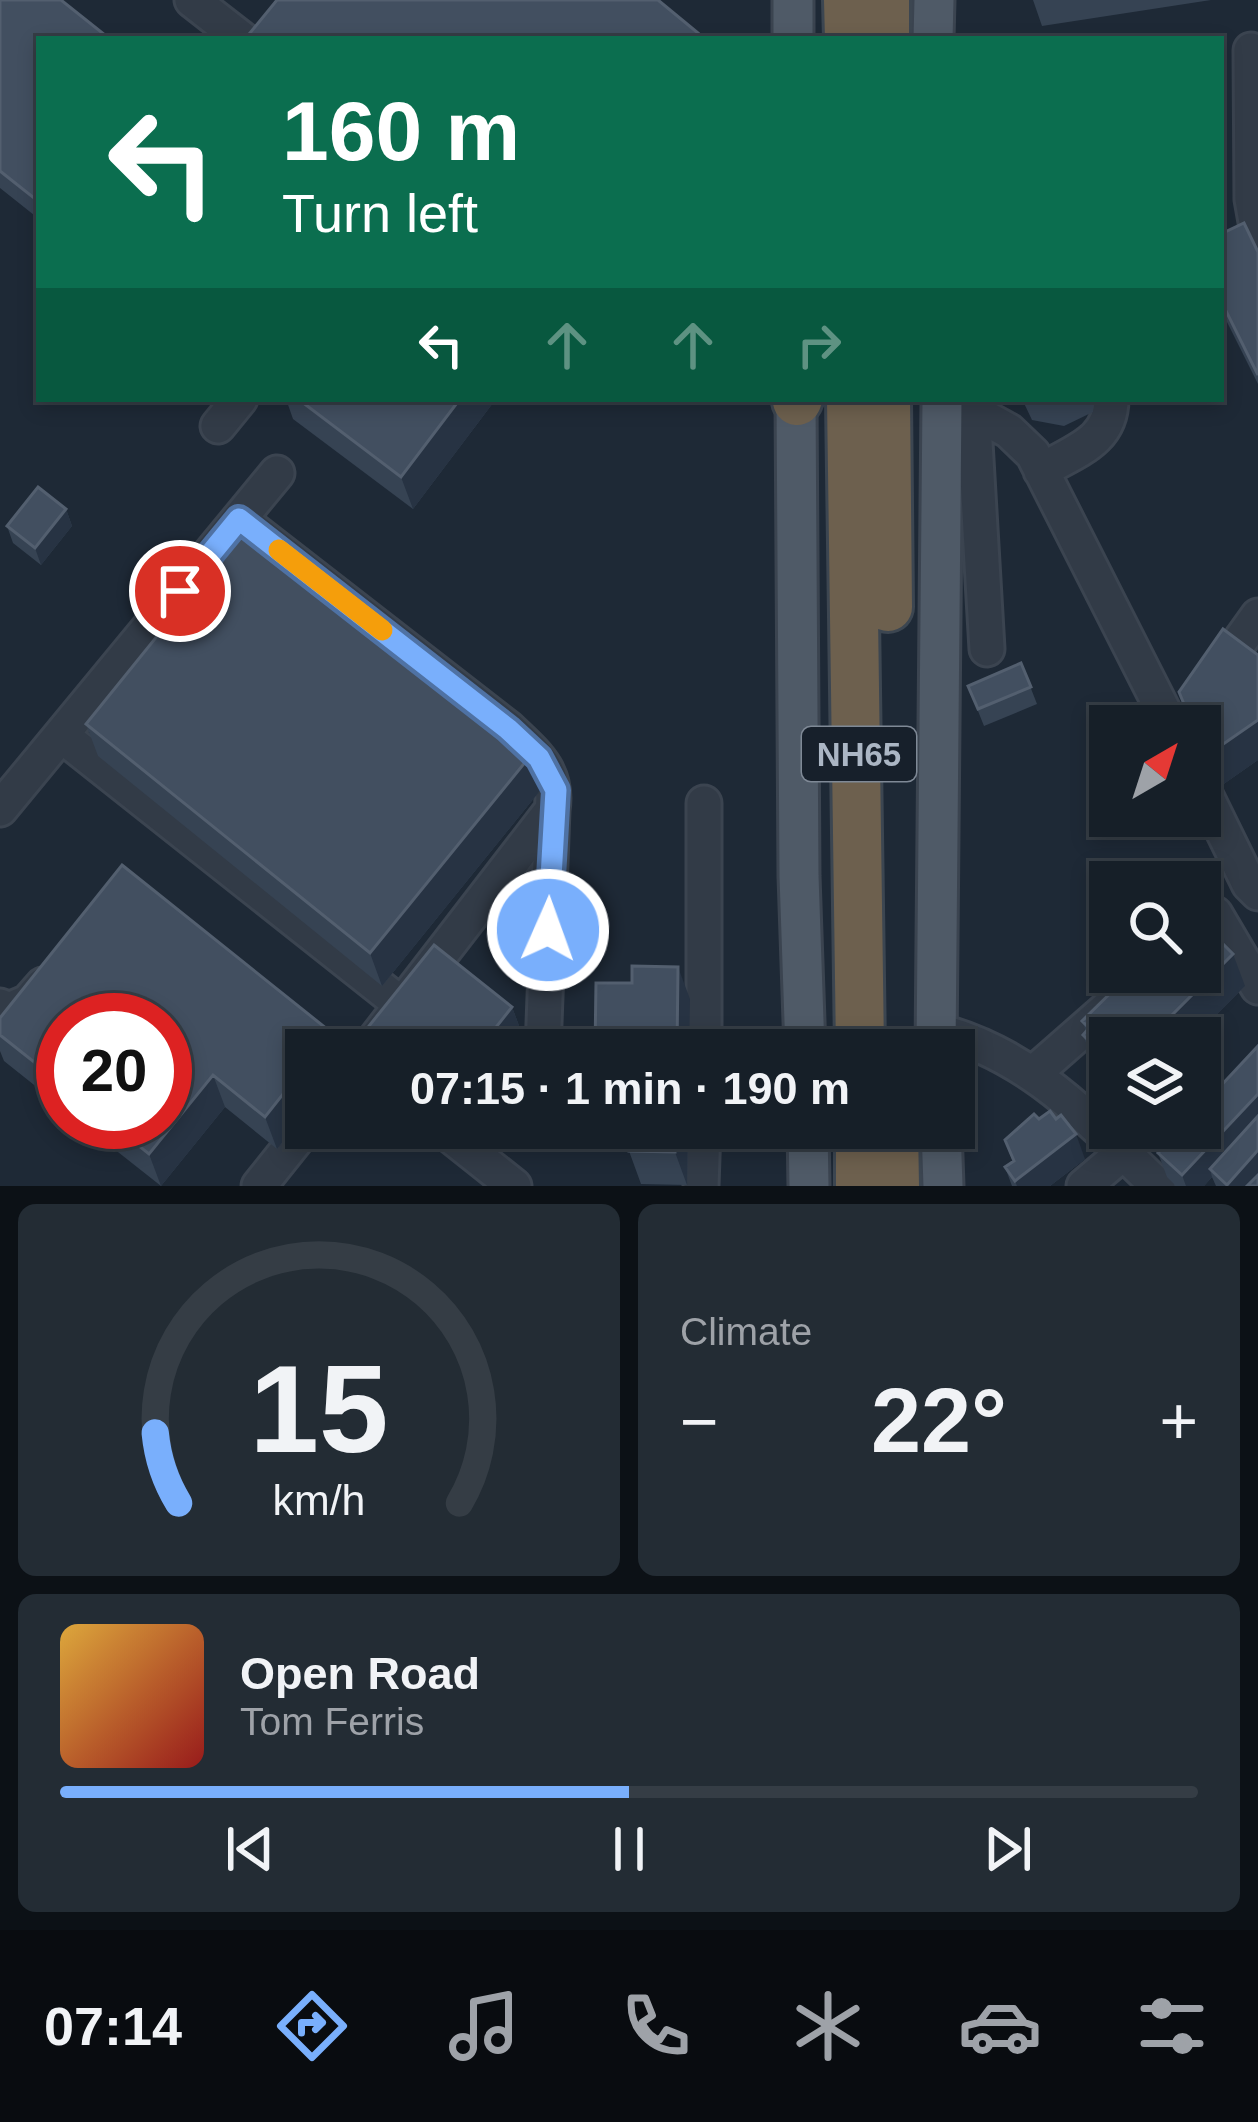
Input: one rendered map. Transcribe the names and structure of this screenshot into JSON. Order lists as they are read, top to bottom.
{
  "streets": {
    "highway": ["NH65"]
  },
  "north": "top right",
  "page": {
    "turn": ["160 m", "Turn left"],
    "limit": "20",
    "trip": "07:15 · 1 min · 190 m",
    "tile": "Climate",
    "heat": ["−", "22°", "+"],
    "song": ["Open Road", "Tom Ferris"],
    "tabs": "07:14",
    "gauge": ["15", "km/h"]
  }
}
